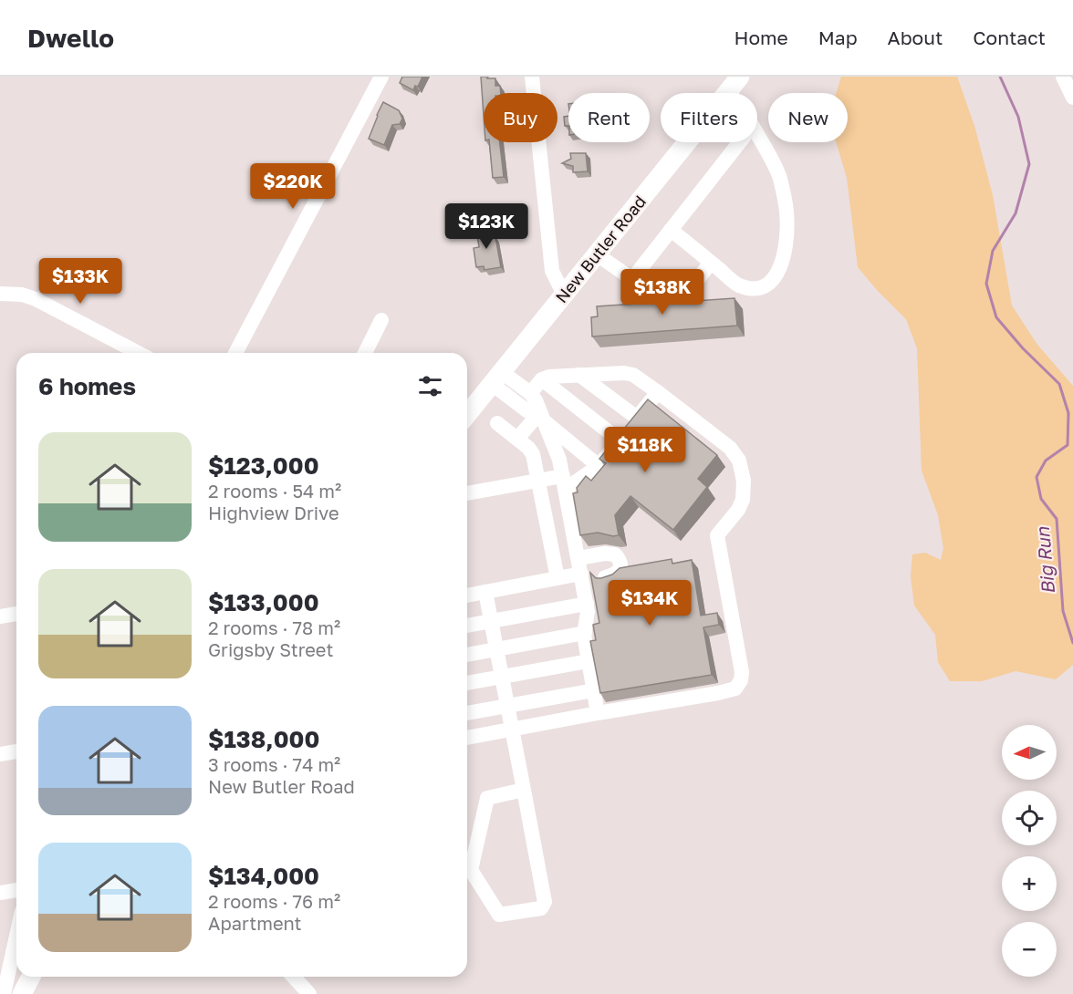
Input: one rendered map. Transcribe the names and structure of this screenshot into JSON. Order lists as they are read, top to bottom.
{
  "streets": {
    "main road": ["New Butler Road"]
  },
  "water": ["Big Run"],
  "north": "left",
  "page": {
    "header": "Dwello",
    "nav": [
      "Home",
      "Map",
      "About",
      "Contact"
    ],
    "chip": [
      "Buy",
      "Rent",
      "Filters",
      "New"
    ],
    "price": [
      "$220K",
      "$123K",
      "$133K",
      "$138K",
      "$118K",
      "$134K"
    ],
    "heading": "6 homes",
    "list": [
      {
        "name": "$123,000",
        "note": "2 rooms · 54 m² · Highview Drive"
      },
      {
        "name": "$133,000",
        "note": "2 rooms · 78 m² · Grigsby Street"
      },
      {
        "name": "$138,000",
        "note": "3 rooms · 74 m² · New Butler Road"
      },
      {
        "name": "$134,000",
        "note": "2 rooms · 76 m² · Apartment"
      }
    ],
    "map_buttons": ["+", "−"]
  }
}
